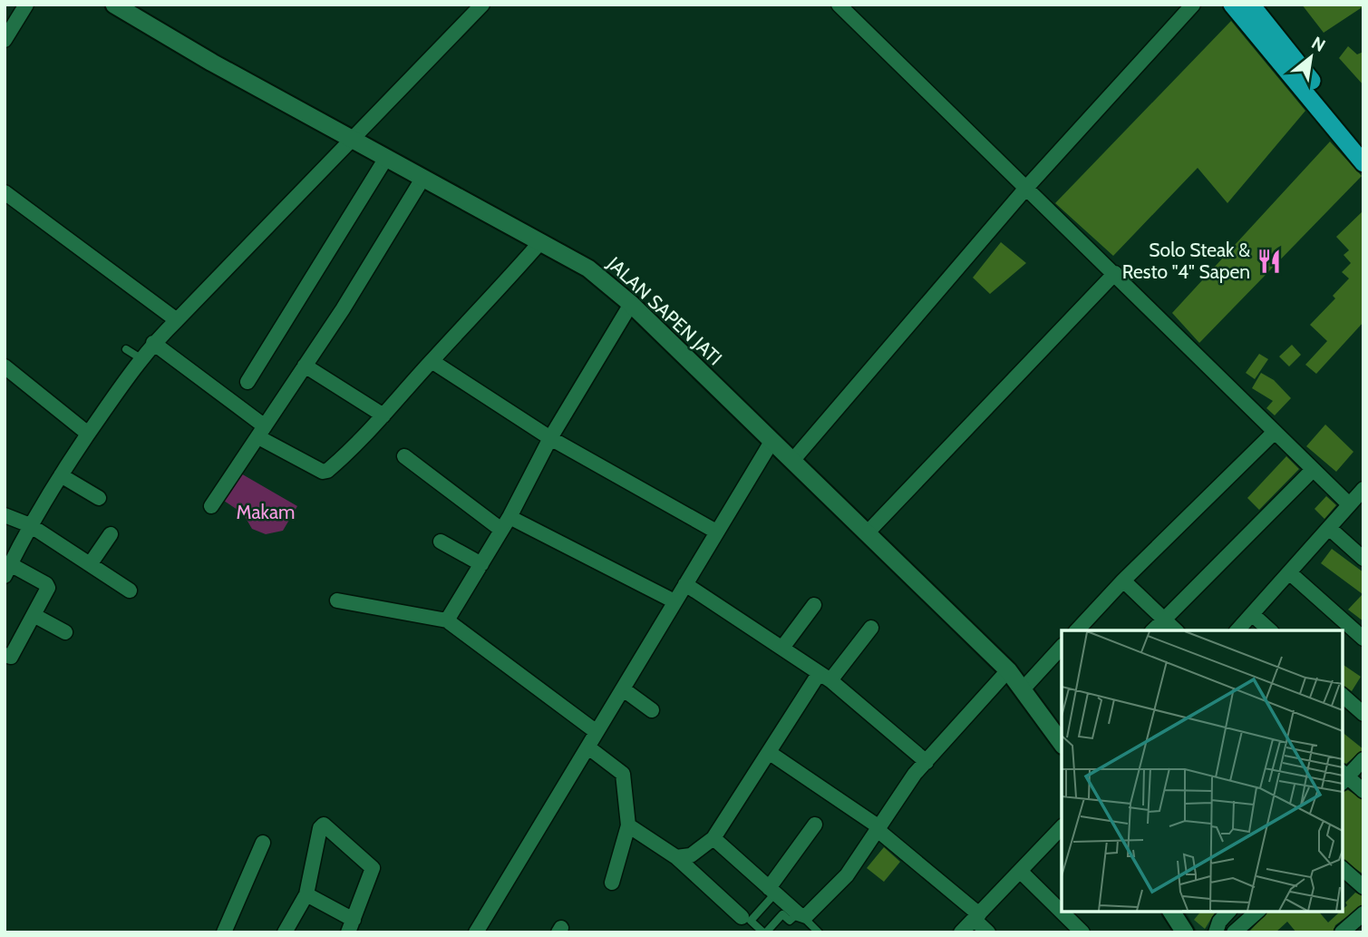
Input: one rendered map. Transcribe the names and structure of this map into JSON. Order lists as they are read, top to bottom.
{
  "streets": {
    "street": ["JALAN SAPEN JATI"]
  },
  "parks": ["Makam"],
  "places": {
    "restaurant": ["Solo Steak & Resto \"4\" Sapen"]
  },
  "north": "top right"
}
